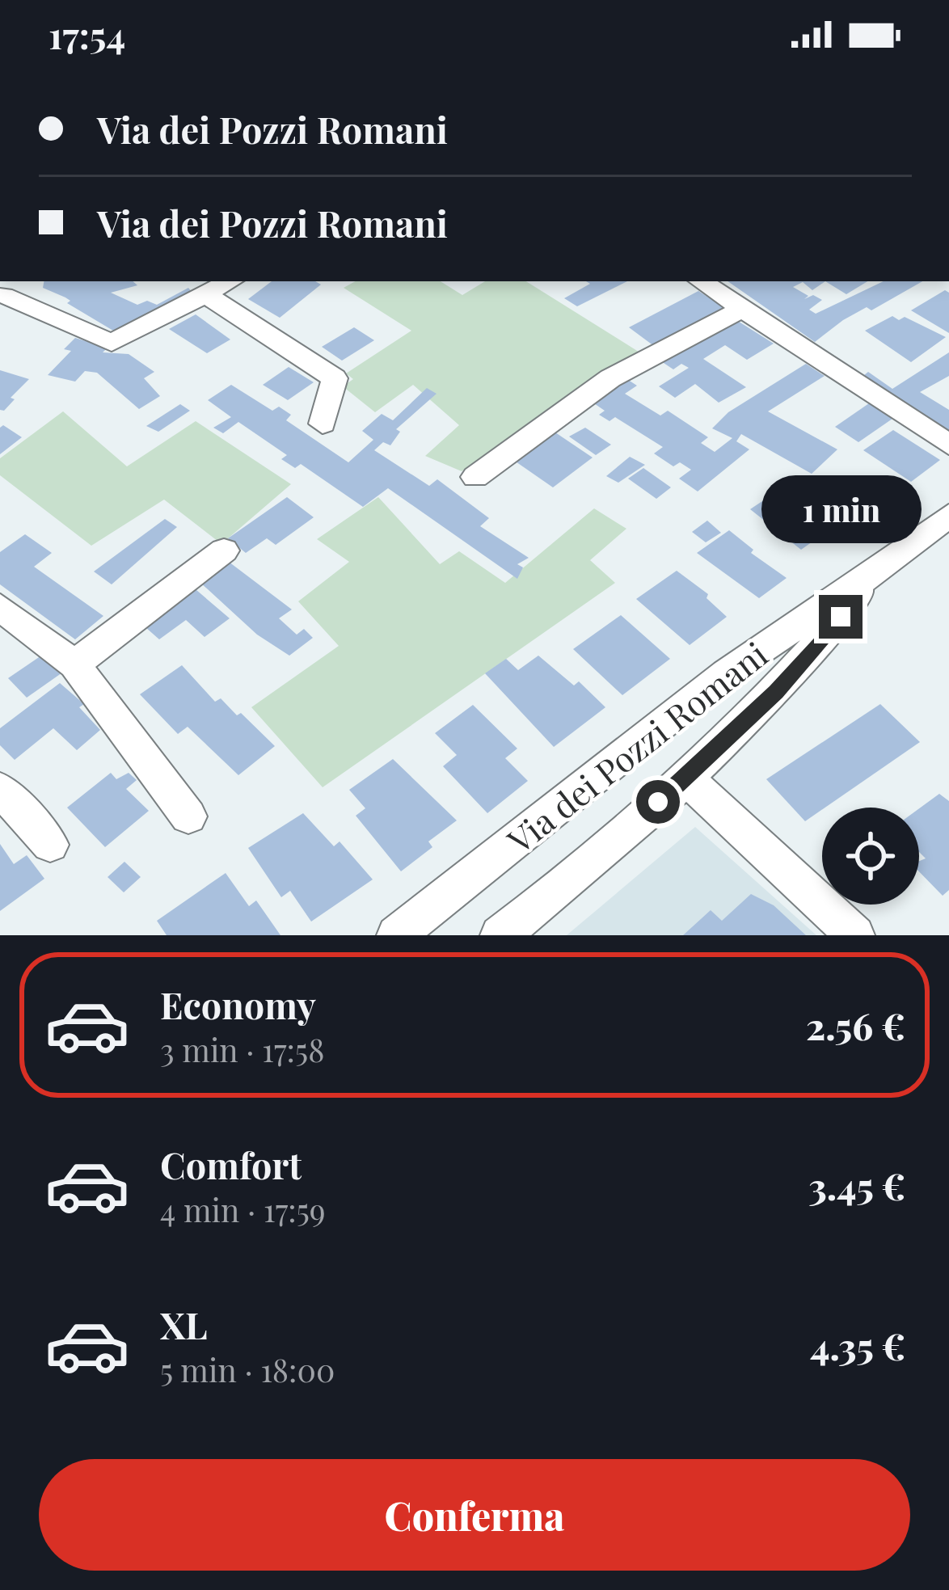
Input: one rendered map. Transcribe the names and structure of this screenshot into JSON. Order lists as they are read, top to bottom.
{
  "streets": {
    "street": ["Via dei Pozzi Romani"]
  },
  "page": {
    "status": "17:54",
    "banner": ["Via dei Pozzi Romani", "Via dei Pozzi Romani"],
    "bubble": "1 min",
    "list": [
      {
        "name": "Economy",
        "note": "3 min · 17:58",
        "value": "2.56 €"
      },
      {
        "name": "Comfort",
        "note": "4 min · 17:59",
        "value": "3.45 €"
      },
      {
        "name": "XL",
        "note": "5 min · 18:00",
        "value": "4.35 €"
      }
    ],
    "buttons": "Conferma"
  }
}
